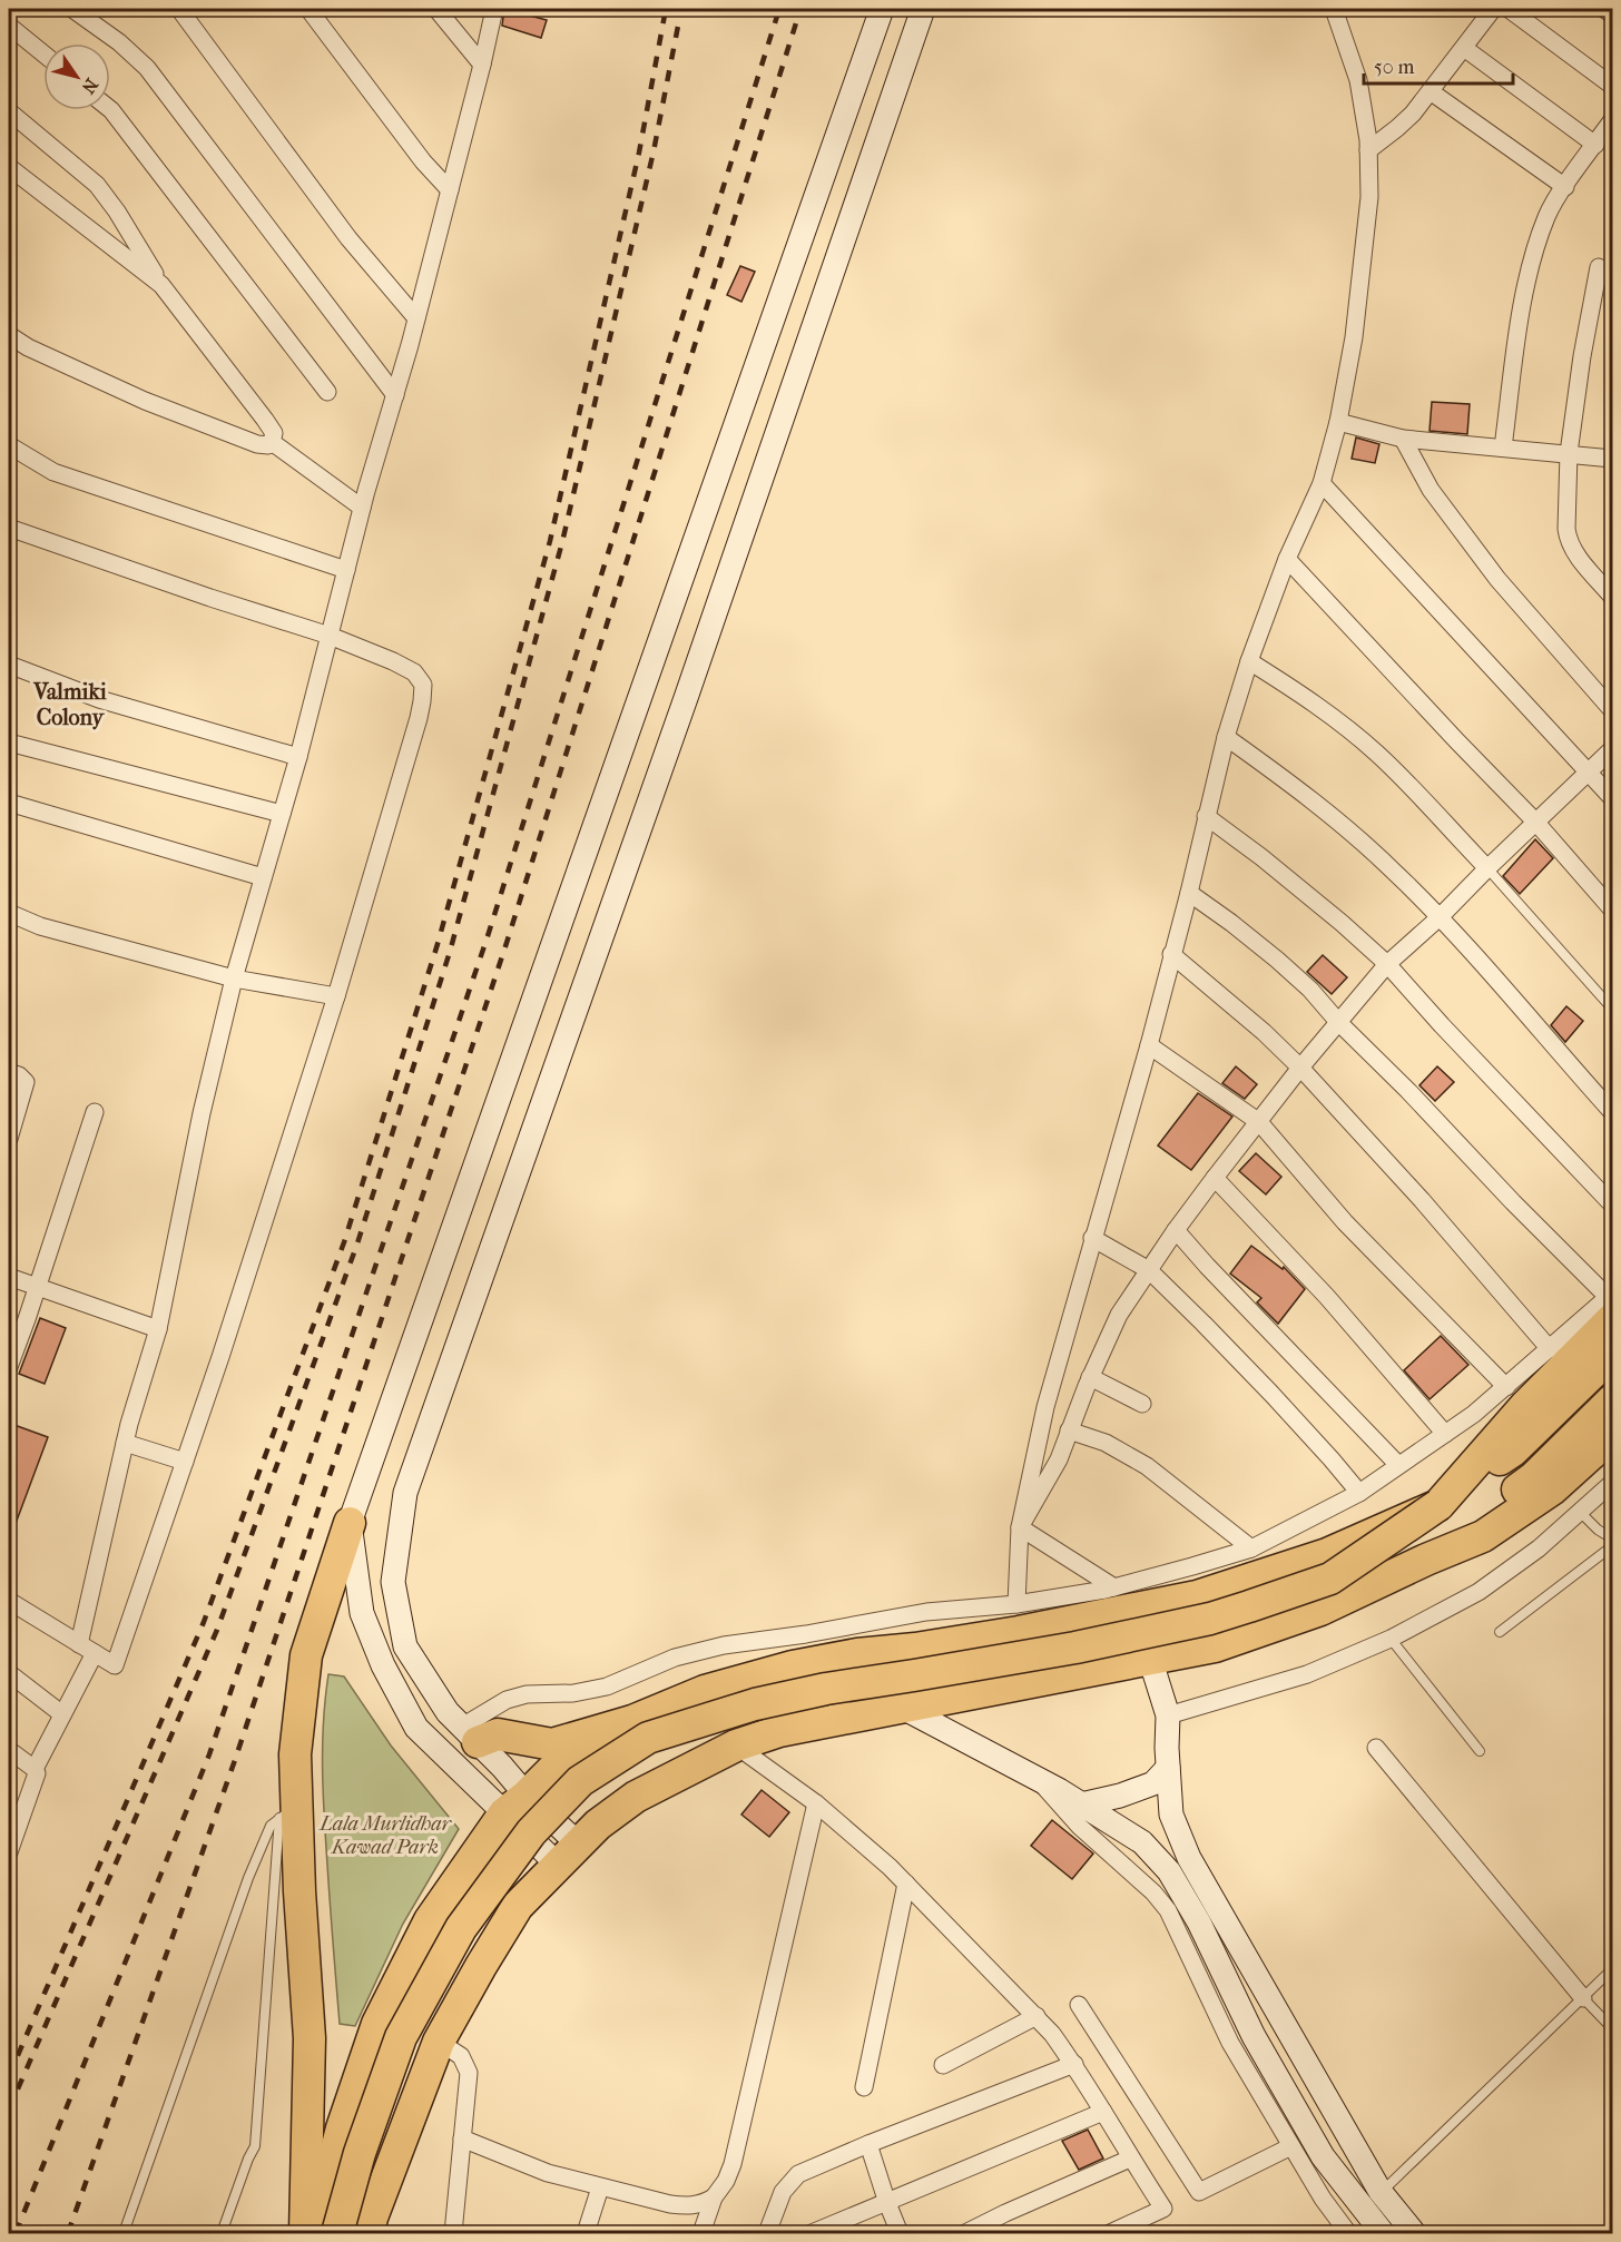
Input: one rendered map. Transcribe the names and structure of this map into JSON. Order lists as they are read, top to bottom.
{
  "districts": ["Valmiki Colony"],
  "parks": ["Lala Murlidhar Kawad Park"],
  "scale_bar": "50 m",
  "north": "bottom right"
}
